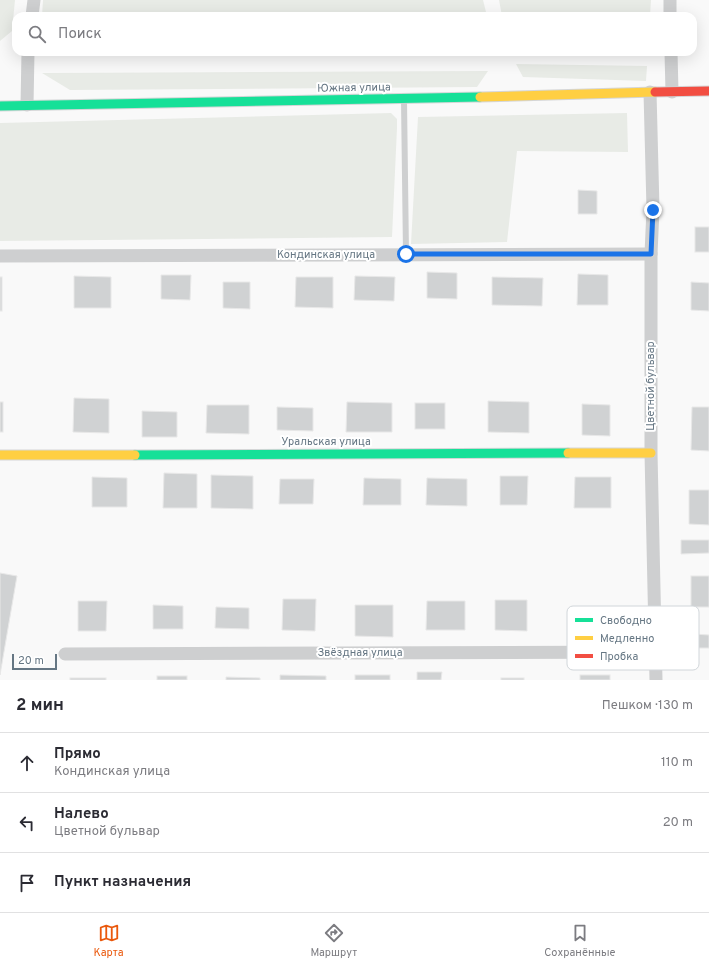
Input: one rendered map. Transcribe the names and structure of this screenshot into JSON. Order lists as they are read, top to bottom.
{
  "streets": {
    "street": [
      "Южная улица",
      "Кондинская улица",
      "Цветной бульвар",
      "Уральская улица",
      "Звёздная улица"
    ]
  },
  "crossings": [
    ["Южная улица", "Цветной бульвар"],
    ["Кондинская улица", "Цветной бульвар"],
    ["Цветной бульвар", "Уральская улица"]
  ],
  "legend": ["Свободно", "Медленно", "Пробка"],
  "scale_bar": "20 m",
  "page": {
    "search": "Поиск",
    "scale": "20 m",
    "heading": ["2 мин", "Пешком · 130 m"],
    "list": [
      ["Прямо", "Кондинская улица", "110 m"],
      ["Налево", "Цветной бульвар", "20 m"],
      "Пункт назначения"
    ],
    "nav": ["Карта", "Маршрут", "Сохранённые"]
  }
}
